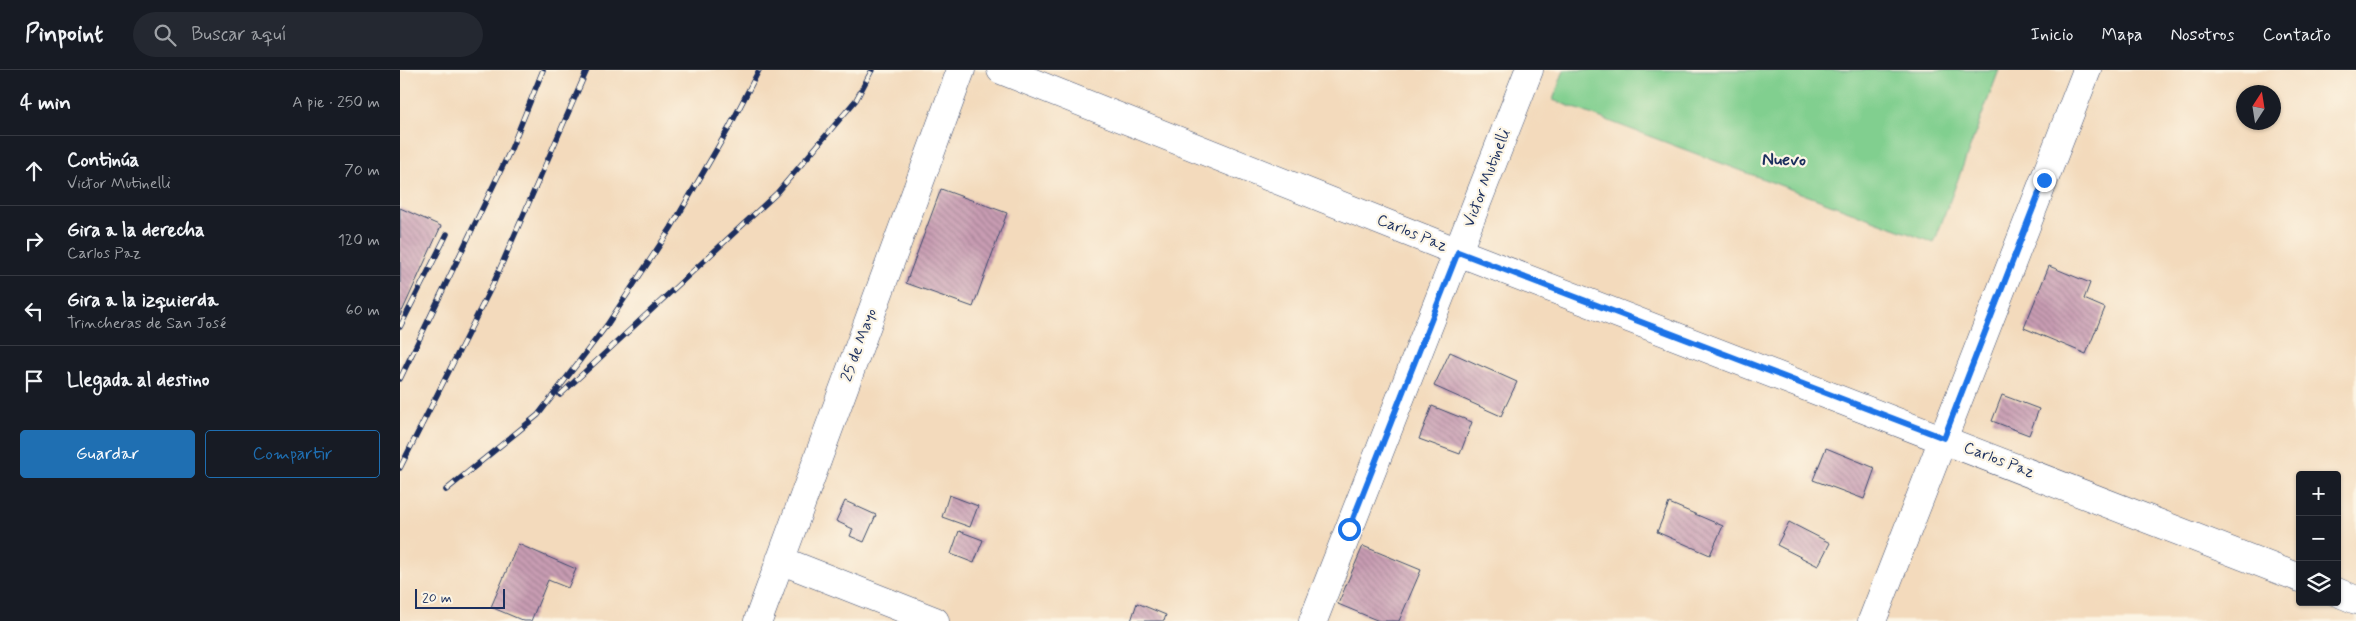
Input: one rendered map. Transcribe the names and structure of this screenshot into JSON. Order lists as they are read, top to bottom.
{
  "streets": {
    "street": ["Victor Mutinelli", "Carlos Paz", "25 de Mayo"]
  },
  "crossings": [
    ["Victor Mutinelli", "Carlos Paz"]
  ],
  "districts": ["Nuevo"],
  "scale_bar": "20 m",
  "north": "top",
  "page": {
    "header": "Pinpoint",
    "search": "Buscar aquí",
    "nav": [
      "Inicio",
      "Mapa",
      "Nosotros",
      "Contacto"
    ],
    "heading": ["4 min", "A pie · 250 m"],
    "list": [
      ["Continúa", "Victor Mutinelli", "70 m"],
      ["Gira a la derecha", "Carlos Paz", "120 m"],
      ["Gira a la izquierda", "Trincheras de San José", "60 m"],
      "Llegada al destino"
    ],
    "buttons": ["Guardar", "Compartir"],
    "map_buttons": ["+", "−"],
    "scale": "20 m"
  }
}
